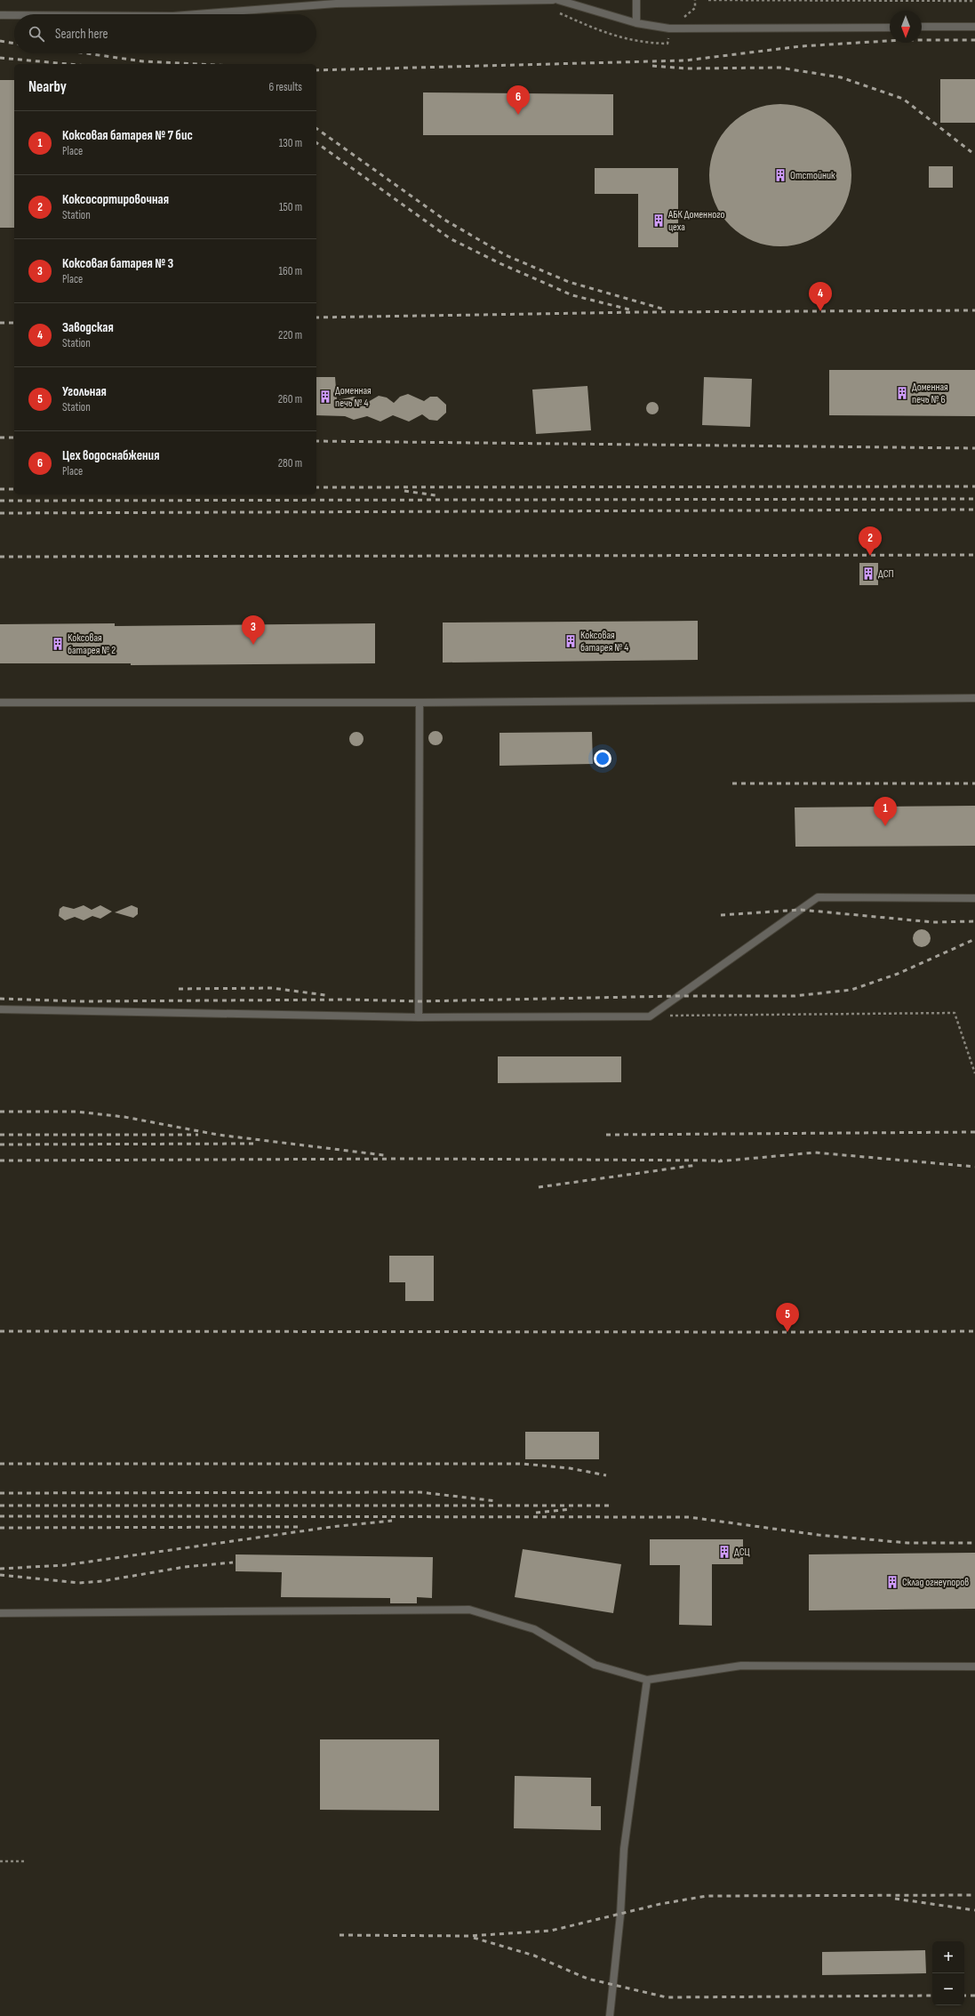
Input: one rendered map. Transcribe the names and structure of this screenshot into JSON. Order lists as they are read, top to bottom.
{
  "places": {
    "building": [
      "Отстойник",
      "АБК Доменного цеха",
      "Доменная печь № 6",
      "Доменная печь № 4",
      "ДСП",
      "Коксовая батарея № 4",
      "Коксовая батарея № 2",
      "ДСЦ",
      "Склад огнеупоров"
    ]
  },
  "north": "bottom",
  "page": {
    "search": "Search here",
    "heading": ["Nearby", "6 results"],
    "pins": [
      "6",
      "4",
      "2",
      "3",
      "1",
      "5"
    ],
    "list": [
      {
        "mark": "1",
        "name": "Коксовая батарея № 7 бис",
        "note": "Place",
        "value": "130 m"
      },
      {
        "mark": "2",
        "name": "Коксосортировочная",
        "note": "Station",
        "value": "150 m"
      },
      {
        "mark": "3",
        "name": "Коксовая батарея № 3",
        "note": "Place",
        "value": "160 m"
      },
      {
        "mark": "4",
        "name": "Заводская",
        "note": "Station",
        "value": "220 m"
      },
      {
        "mark": "5",
        "name": "Угольная",
        "note": "Station",
        "value": "260 m"
      },
      {
        "mark": "6",
        "name": "Цех водоснабжения",
        "note": "Place",
        "value": "280 m"
      }
    ],
    "map_buttons": ["+", "−"]
  }
}
